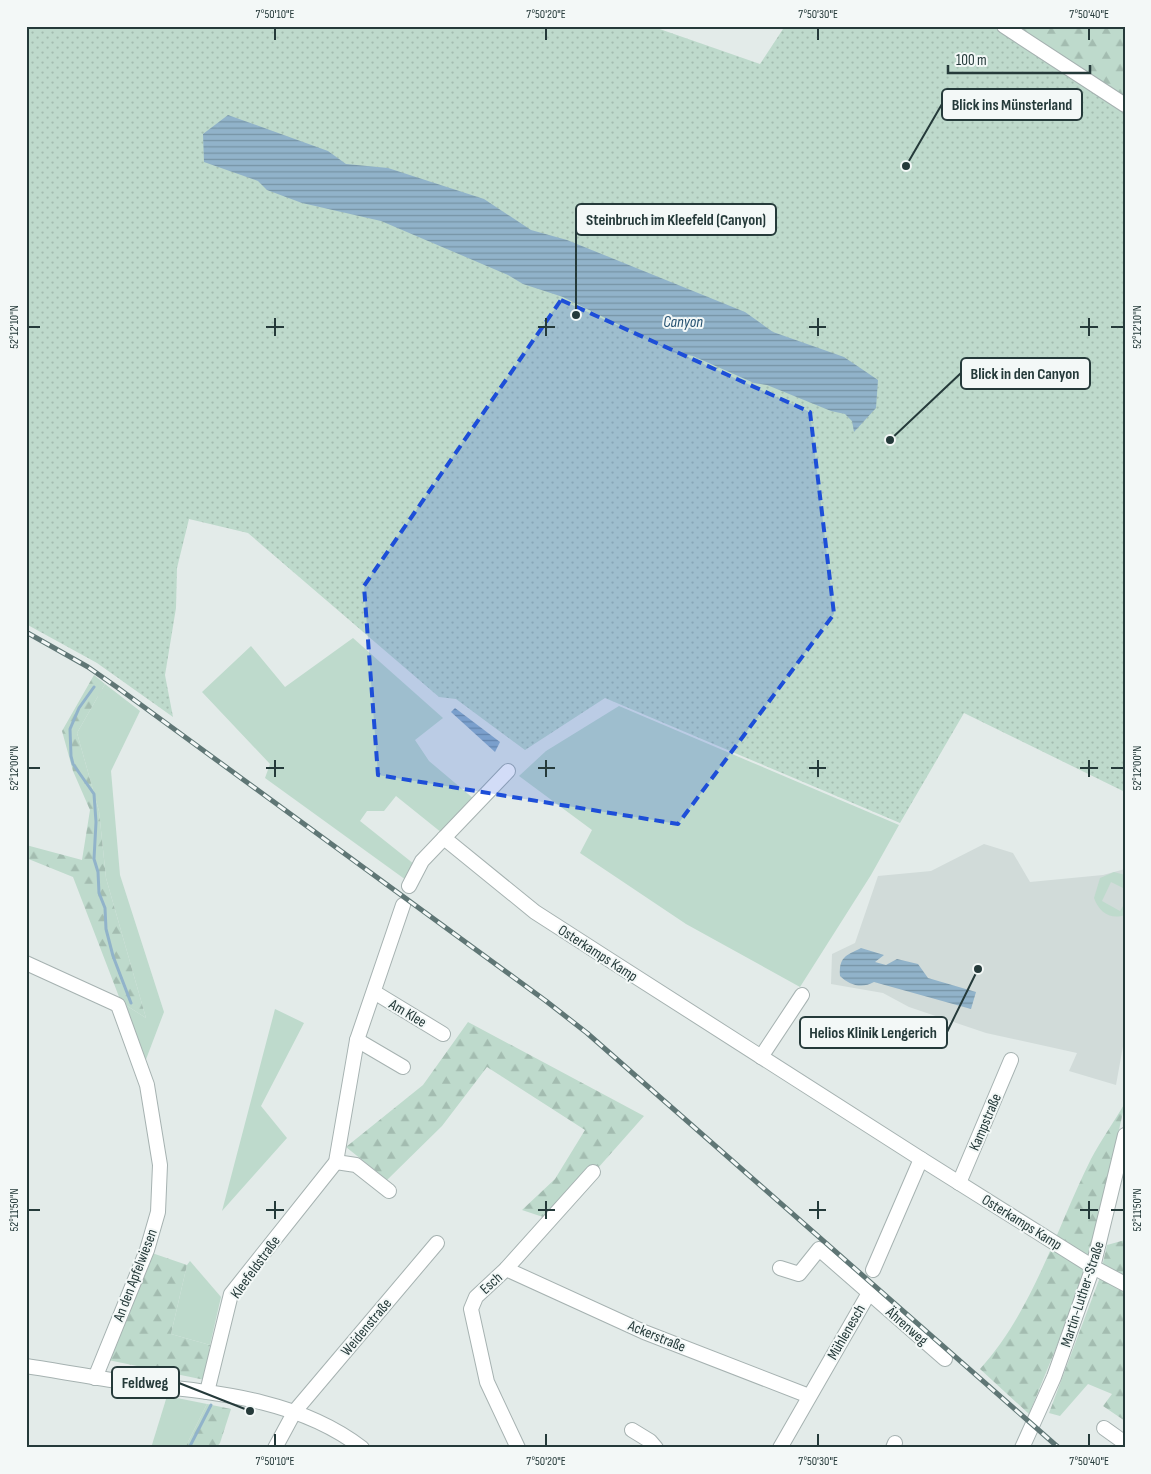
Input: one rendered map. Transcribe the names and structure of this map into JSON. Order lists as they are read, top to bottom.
{
  "streets": {
    "street": [
      "Osterkamps Kamp",
      "Am Klee",
      "Kampstraße",
      "Kleefeldstraße",
      "An den Apfelwiesen",
      "Esch",
      "Martin-Luther-Straße",
      "Ährenweg",
      "Weidenstraße",
      "Mühlenesch",
      "Ackerstraße"
    ]
  },
  "crossings": [
    ["Osterkamps Kamp", "Kampstraße"],
    ["Osterkamps Kamp", "Martin-Luther-Straße"],
    ["Am Klee", "Kleefeldstraße"],
    ["Esch", "Ackerstraße"],
    ["Ährenweg", "Mühlenesch"],
    ["Mühlenesch", "Ackerstraße"]
  ],
  "water": ["Canyon"],
  "places": [
    "Blick ins Münsterland",
    "Steinbruch im Kleefeld (Canyon)",
    "Blick in den Canyon",
    "Helios Klinik Lengerich",
    "Feldweg"
  ],
  "scale_bar": "100 m",
  "coordinates": [
    "7°50'10\"E",
    "7°50'20\"E",
    "7°50'30\"E",
    "7°50'40\"E",
    "52°12'10\"N",
    "52°12'00\"N",
    "52°11'50\"N"
  ]
}
